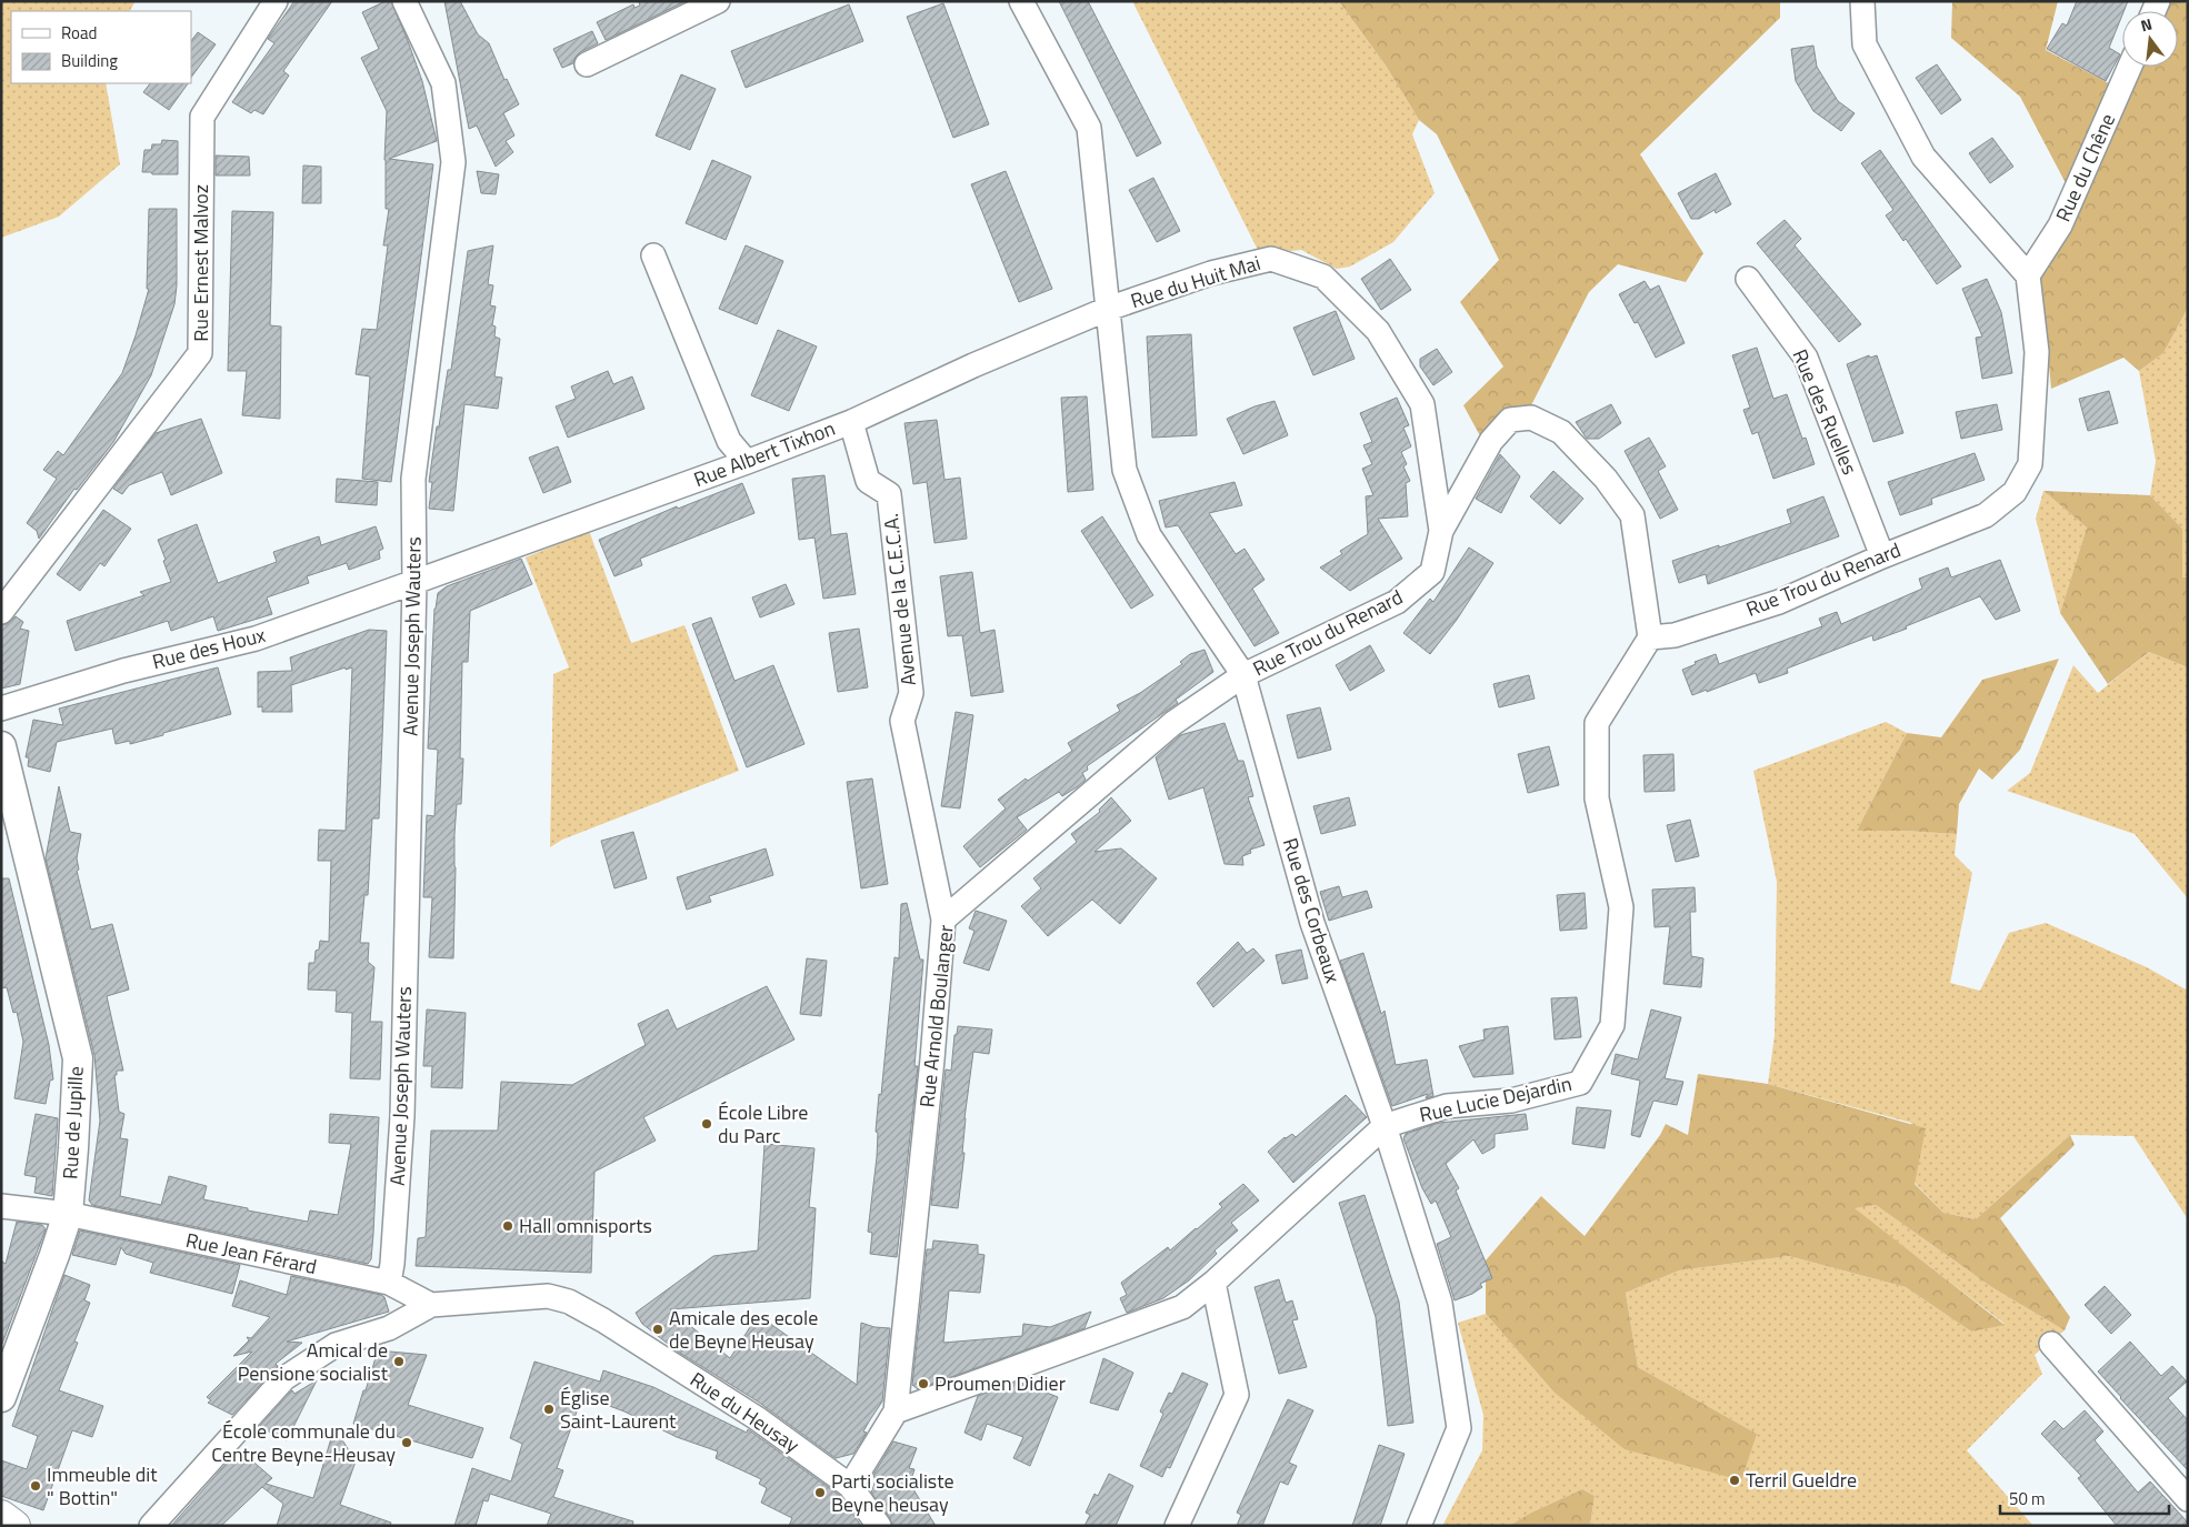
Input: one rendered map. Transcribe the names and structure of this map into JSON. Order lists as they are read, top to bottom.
{
  "streets": {
    "street": [
      "Rue du Chêne",
      "Rue Ernest Malvoz",
      "Rue du Huit Mai",
      "Rue des Ruelles",
      "Rue Albert Tixhon",
      "Rue Trou du Renard",
      "Avenue de la C.E.C.A.",
      "Avenue Joseph Wauters",
      "Rue des Houx",
      "Rue des Corbeaux",
      "Rue Arnold Boulanger",
      "Rue Lucie Dejardin",
      "Rue de Jupille",
      "Rue Jean Férard",
      "Rue du Heusay"
    ]
  },
  "crossings": [
    ["Rue du Chêne", "Rue Trou du Renard"],
    ["Rue du Huit Mai", "Rue Albert Tixhon"],
    ["Rue du Huit Mai", "Rue Trou du Renard"],
    ["Rue du Huit Mai", "Rue des Corbeaux"],
    ["Rue des Ruelles", "Rue Trou du Renard"],
    ["Rue Albert Tixhon", "Avenue de la C.E.C.A."],
    ["Rue Albert Tixhon", "Avenue Joseph Wauters"],
    ["Rue Albert Tixhon", "Rue des Houx"],
    ["Rue Albert Tixhon", "Rue des Corbeaux"],
    ["Rue Trou du Renard", "Rue des Corbeaux"],
    ["Rue Trou du Renard", "Rue Arnold Boulanger"],
    ["Rue Trou du Renard", "Rue Lucie Dejardin"],
    ["Avenue de la C.E.C.A.", "Rue Arnold Boulanger"],
    ["Avenue Joseph Wauters", "Rue des Houx"],
    ["Avenue Joseph Wauters", "Rue Jean Férard"],
    ["Rue des Corbeaux", "Rue Arnold Boulanger"],
    ["Rue des Corbeaux", "Rue Lucie Dejardin"],
    ["Rue Arnold Boulanger", "Rue Lucie Dejardin"],
    ["Rue Arnold Boulanger", "Rue du Heusay"],
    ["Rue de Jupille", "Rue Jean Férard"],
    ["Rue Jean Férard", "Rue du Heusay"]
  ],
  "places": [
    "École Libre du Parc",
    "Hall omnisports",
    "Amicale des ecole de Beyne Heusay",
    "Amical de Pensione socialist",
    "Proumen Didier",
    "Église Saint-Laurent",
    "École communale du Centre Beyne-Heusay",
    "Terril Gueldre",
    "Immeuble dit \" Bottin\"",
    "Parti socialiste Beyne heusay"
  ],
  "legend": ["Road", "Building"],
  "scale_bar": "50 m",
  "north": "top"
}
